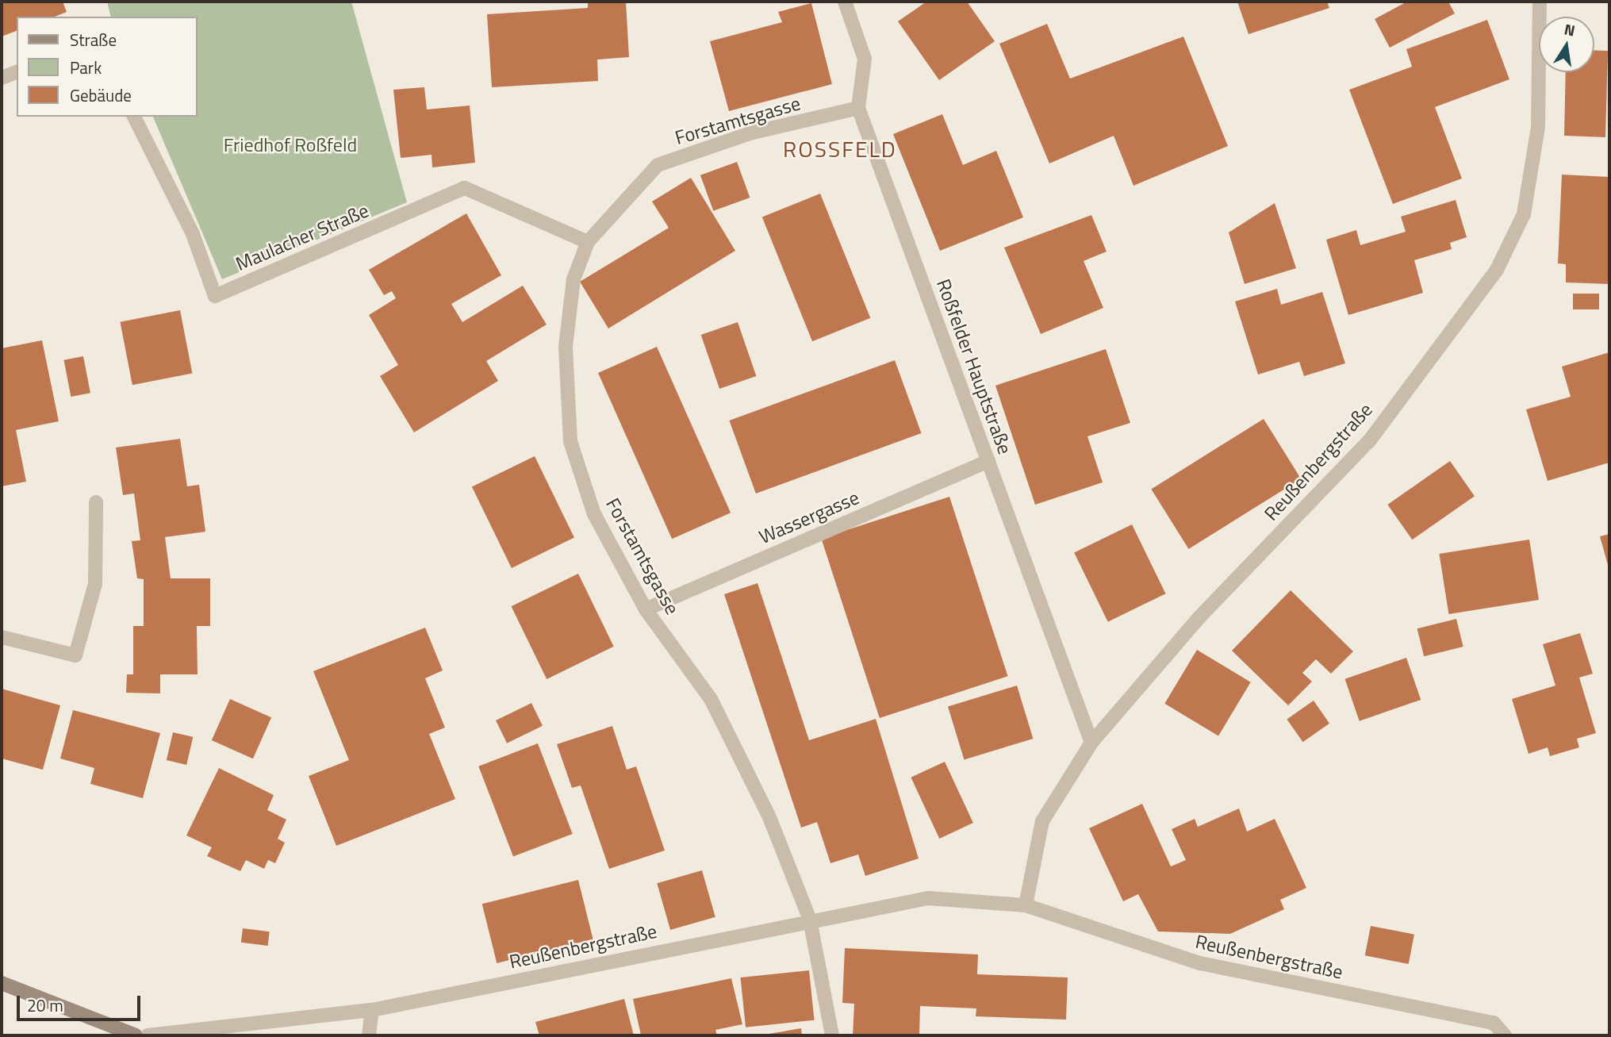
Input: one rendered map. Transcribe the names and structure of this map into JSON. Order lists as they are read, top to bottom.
{
  "streets": {
    "street": [
      "Forstamtsgasse",
      "Maulacher Straße",
      "Roßfelder Hauptstraße",
      "Reußenbergstraße",
      "Wassergasse"
    ]
  },
  "crossings": [
    ["Forstamtsgasse", "Maulacher Straße"],
    ["Forstamtsgasse", "Roßfelder Hauptstraße"],
    ["Forstamtsgasse", "Reußenbergstraße"],
    ["Forstamtsgasse", "Wassergasse"],
    ["Roßfelder Hauptstraße", "Reußenbergstraße"],
    ["Roßfelder Hauptstraße", "Wassergasse"]
  ],
  "districts": ["ROSSFELD"],
  "parks": ["Friedhof Roßfeld"],
  "legend": ["Straße", "Park", "Gebäude"],
  "scale_bar": "20 m",
  "north": "top"
}
